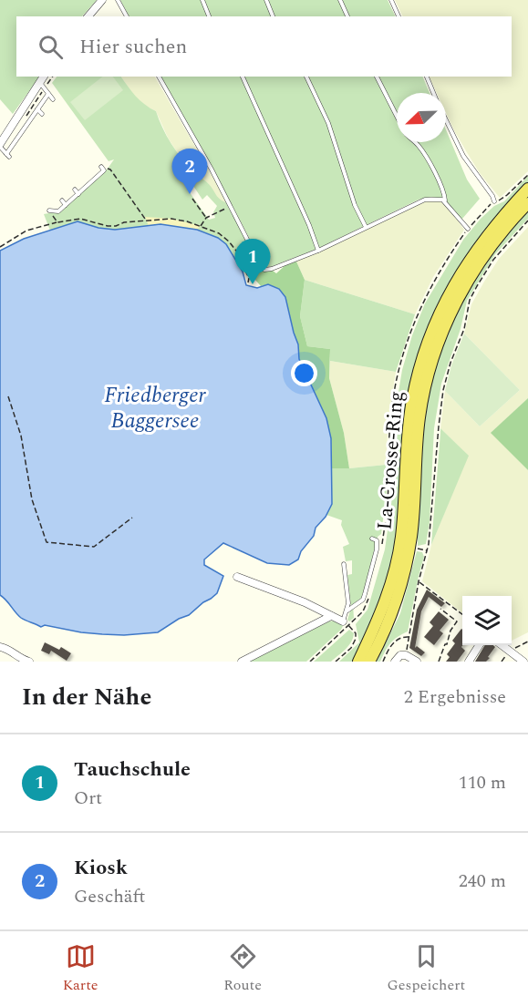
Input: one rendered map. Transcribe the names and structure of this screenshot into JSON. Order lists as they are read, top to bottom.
{
  "streets": {
    "main road": ["La-Crosse-Ring"]
  },
  "water": ["Friedberger Baggersee"],
  "north": "bottom left",
  "page": {
    "search": "Hier suchen",
    "pins": ["2", "1"],
    "heading": ["In der Nähe", "2 Ergebnisse"],
    "list": [
      {
        "mark": "1",
        "name": "Tauchschule",
        "note": "Ort",
        "value": "110 m"
      },
      {
        "mark": "2",
        "name": "Kiosk",
        "note": "Geschäft",
        "value": "240 m"
      }
    ],
    "nav": ["Karte", "Route", "Gespeichert"]
  }
}
